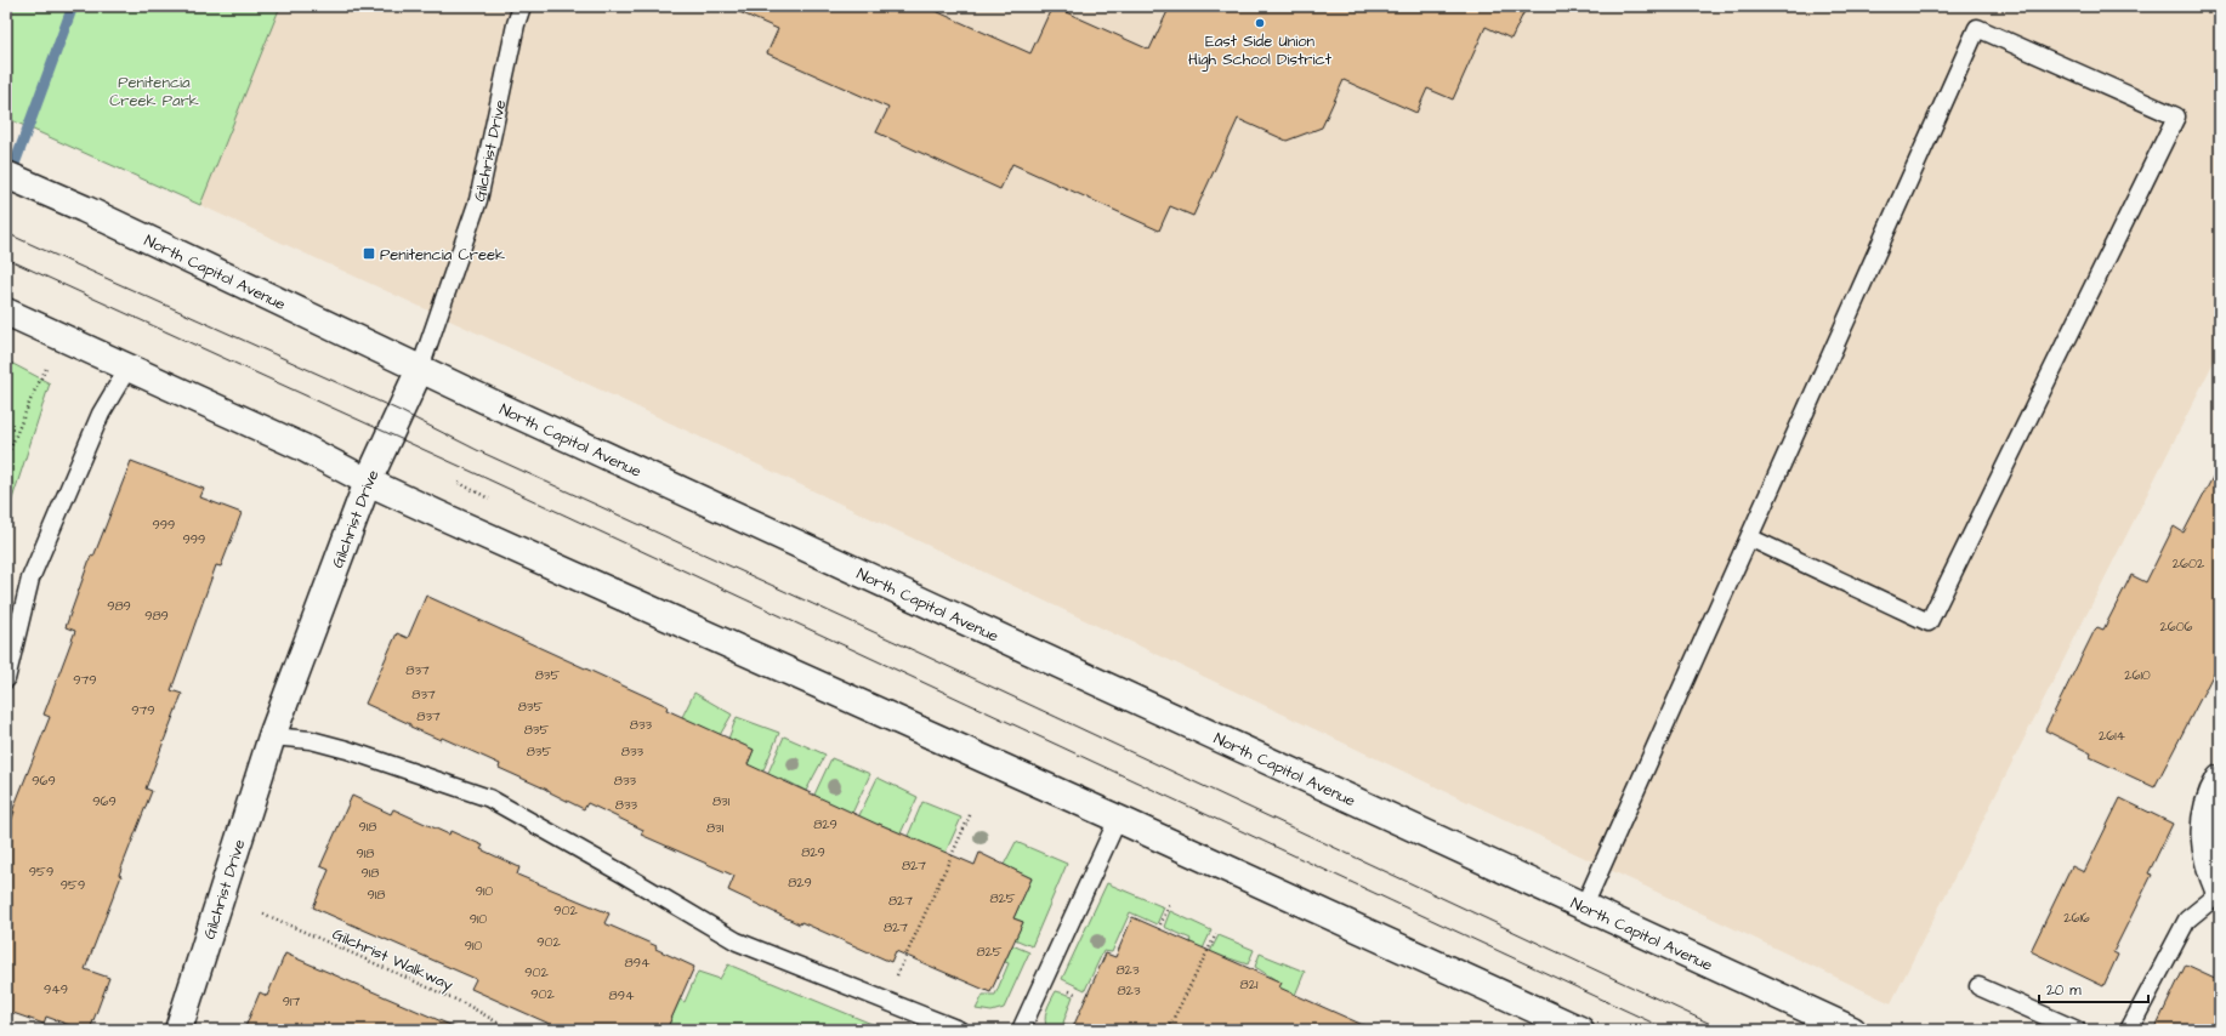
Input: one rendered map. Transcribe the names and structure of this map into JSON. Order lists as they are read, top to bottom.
{
  "streets": {
    "main road": ["Gilchrist Drive", "North Capitol Avenue"],
    "path": ["Gilchrist Walkway"]
  },
  "crossings": [
    ["Gilchrist Drive", "North Capitol Avenue"]
  ],
  "parks": ["Penitencia Creek Park"],
  "places": {
    "other": ["East Side Union High School District"],
    "transit": ["Penitencia Creek"]
  },
  "house_numbers": [
    "999",
    "999",
    "2602",
    "989",
    "989",
    "2606",
    "837",
    "835",
    "2610",
    "979",
    "837",
    "835",
    "979",
    "837",
    "833",
    "835",
    "2614",
    "835",
    "833",
    "969",
    "833",
    "969",
    "831",
    "833",
    "829",
    "918",
    "831",
    "829",
    "918",
    "827",
    "959",
    "918",
    "829",
    "959",
    "910",
    "918",
    "825",
    "827",
    "902",
    "2616",
    "910",
    "827",
    "902",
    "910",
    "825",
    "894",
    "823",
    "902",
    "821",
    "949",
    "823",
    "902",
    "894",
    "917"
  ],
  "scale_bar": "20 m"
}
